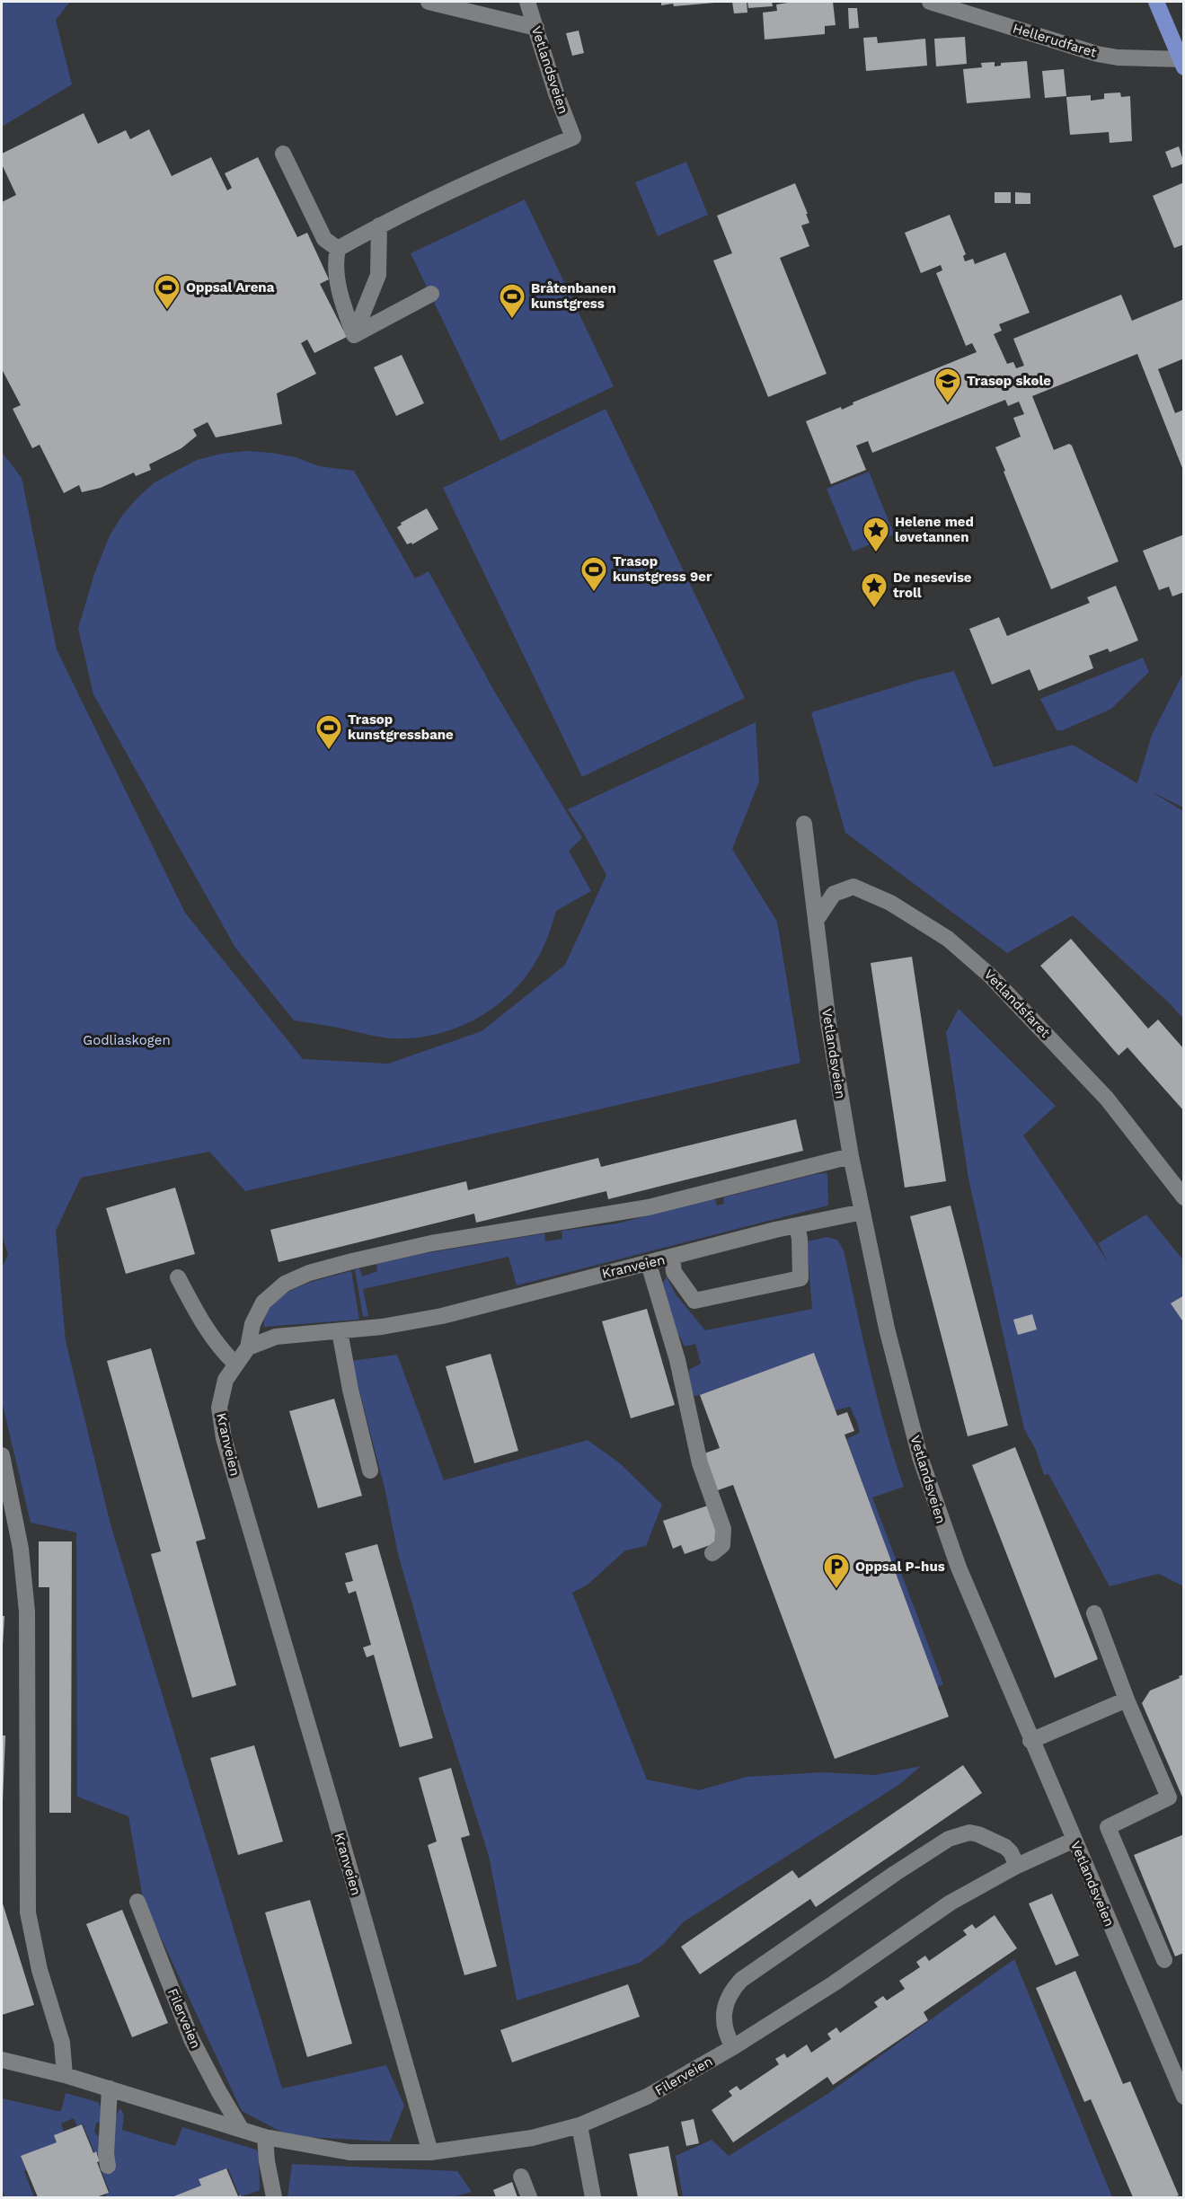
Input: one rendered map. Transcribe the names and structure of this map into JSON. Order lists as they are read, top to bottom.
{
  "streets": {
    "street": [
      "Hellerudfaret",
      "Vetlandsveien",
      "Vetlandsfaret",
      "Kranveien",
      "Filerveien"
    ]
  },
  "crossings": [
    ["Vetlandsveien", "Vetlandsfaret"],
    ["Vetlandsveien", "Kranveien"],
    ["Vetlandsveien", "Filerveien"],
    ["Kranveien", "Filerveien"]
  ],
  "parks": ["Godliaskogen"],
  "places": {
    "sports": [
      "Oppsal Arena",
      "Bråtenbanen kunstgress",
      "Trasop kunstgress 9er",
      "Trasop kunstgressbane"
    ],
    "school or university": ["Trasop skole"],
    "place": ["Helene med løvetannen", "De nesevise troll"],
    "parking": ["Oppsal P-hus"]
  }
}
